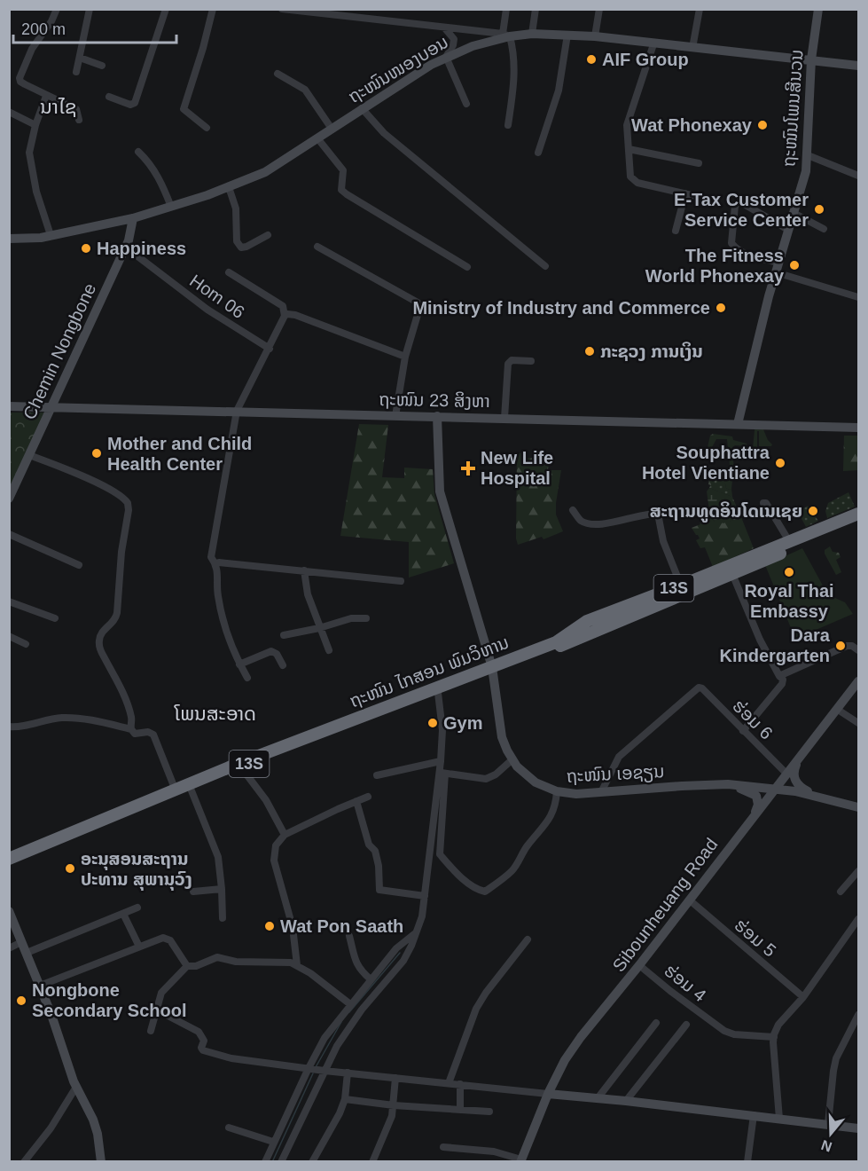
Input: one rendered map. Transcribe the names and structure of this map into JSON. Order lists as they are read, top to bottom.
{
  "streets": {
    "highway": ["13S", "ຖະໜົນ ໄກສອນ ພົມວິຫານ"],
    "street": [
      "ຖະໜົນໜອງບອນ",
      "ຖະໜົນໂພນສີນວນ",
      "Hom 06",
      "Chemin Nongbone",
      "ຖະໜົນ 23 ສິງຫາ",
      "ຮ່ອມ 6",
      "ຖະໜົນ ເອຊຽນ",
      "Sibounheuang Road",
      "ຮ່ອມ 5",
      "ຮ່ອມ 4"
    ]
  },
  "crossings": [
    ["ຖະໜົນໜອງບອນ", "ຖະໜົນໂພນສີນວນ"],
    ["ຖະໜົນໜອງບອນ", "Chemin Nongbone"],
    ["ຖະໜົນໂພນສີນວນ", "ຖະໜົນ 23 ສິງຫາ"],
    ["Hom 06", "Chemin Nongbone"],
    ["Chemin Nongbone", "ຖະໜົນ 23 ສິງຫາ"],
    ["ຖະໜົນ 23 ສິງຫາ", "ຖະໜົນ ເອຊຽນ"],
    ["ຖະໜົນ ໄກສອນ ພົມວິຫານ", "ຖະໜົນ ເອຊຽນ"],
    ["ຮ່ອມ 6", "ຖະໜົນ ເອຊຽນ"],
    ["ຮ່ອມ 6", "Sibounheuang Road"],
    ["ຖະໜົນ ເອຊຽນ", "Sibounheuang Road"],
    ["Sibounheuang Road", "ຮ່ອມ 5"],
    ["Sibounheuang Road", "ຮ່ອມ 4"]
  ],
  "districts": ["ນາໄຊ", "ໂພນສະອາດ"],
  "places": {
    "other": [
      "AIF Group",
      "Wat Phonexay",
      "E-Tax Customer Service Center",
      "Happiness",
      "The Fitness World Phonexay",
      "Ministry of Industry and Commerce",
      "ກະຊວງ ການເງິນ",
      "Mother and Child Health Center",
      "Souphattra Hotel Vientiane",
      "ສະຖານທູດອິນໂດເນເຊຍ",
      "Royal Thai Embassy",
      "Dara Kindergarten",
      "Gym",
      "ອະນຸສອນສະຖານ ປະທານ ສຸພານຸວົງ",
      "Wat Pon Saath",
      "Nongbone Secondary School"
    ],
    "health": ["New Life Hospital"]
  },
  "scale_bar": "200 m",
  "north": "bottom"
}
